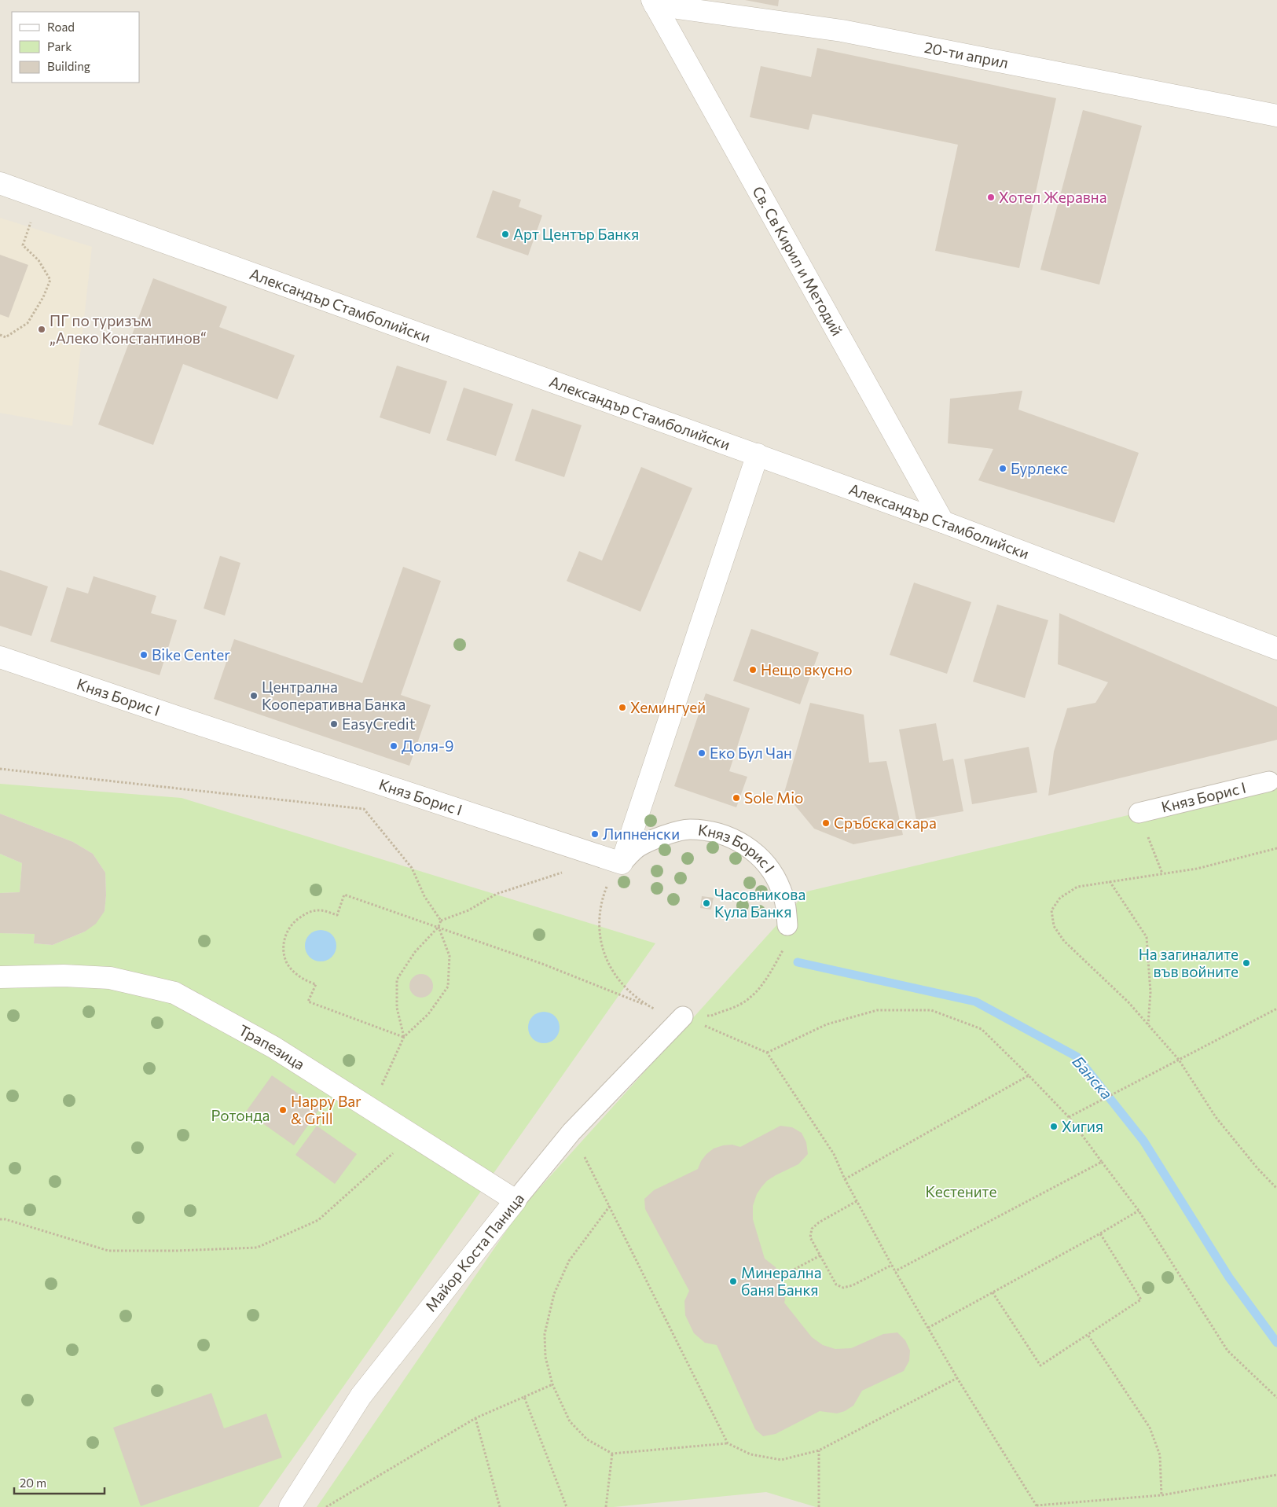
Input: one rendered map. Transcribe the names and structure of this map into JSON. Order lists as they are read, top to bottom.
{
  "streets": {
    "street": [
      "20-ти април",
      "Св. Св Кирил и Методий",
      "Александър Стамболийски",
      "Княз Борис I",
      "Трапезица",
      "Майор Коста Паница"
    ]
  },
  "crossings": [
    ["20-ти април", "Св. Св Кирил и Методий"],
    ["Св. Св Кирил и Методий", "Александър Стамболийски"],
    ["Трапезица", "Майор Коста Паница"]
  ],
  "water": ["Банска"],
  "parks": ["Ротонда", "Кестените"],
  "places": [
    "Хотел Жеравна",
    "Арт Център Банкя",
    "ПГ по туризъм „Алеко Константинов“",
    "Бурлекс",
    "Bike Center",
    "Нещо вкусно",
    "Централна Кооперативна Банка",
    "Хемингуей",
    "EasyCredit",
    "Доля-9",
    "Еко Бул Чан",
    "Sole Mio",
    "Сръбска скара",
    "Липненски",
    "Часовникова Кула Банкя",
    "На загиналите във войните",
    "Happy Bar & Grill",
    "Хигия",
    "Минерална баня Банкя"
  ],
  "legend": ["Road", "Park", "Building"],
  "scale_bar": "20 m"
}
